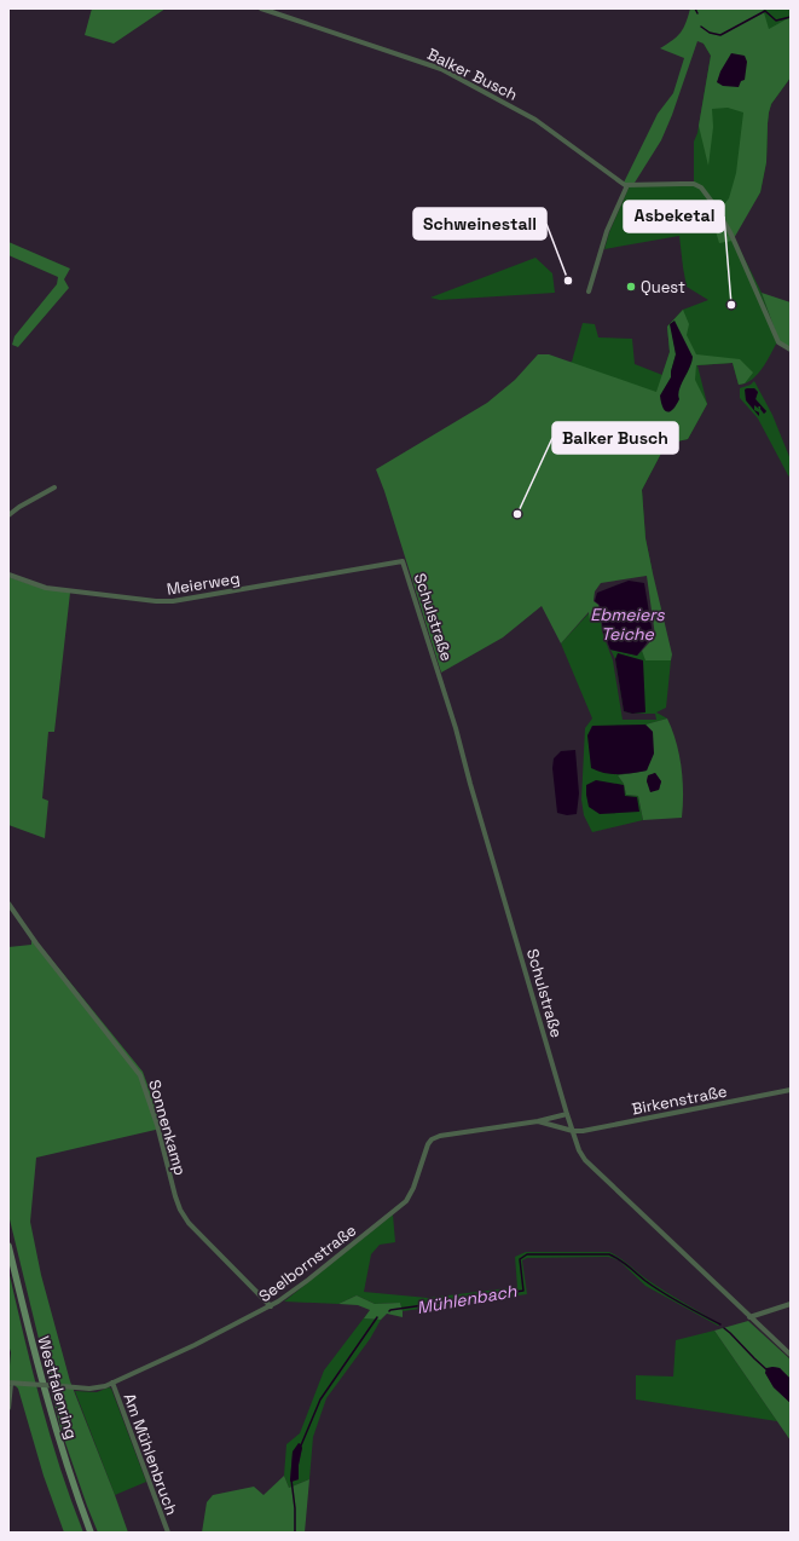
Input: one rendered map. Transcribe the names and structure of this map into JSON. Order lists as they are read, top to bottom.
{
  "streets": {
    "main road": ["Westfalenring"],
    "street": [
      "Balker Busch",
      "Meierweg",
      "Schulstraße",
      "Birkenstraße",
      "Sonnenkamp",
      "Seelbornstraße",
      "Am Mühlenbruch"
    ]
  },
  "crossings": [
    ["Meierweg", "Schulstraße"],
    ["Schulstraße", "Birkenstraße"],
    ["Schulstraße", "Seelbornstraße"],
    ["Birkenstraße", "Seelbornstraße"],
    ["Sonnenkamp", "Seelbornstraße"],
    ["Seelbornstraße", "Am Mühlenbruch"]
  ],
  "water": ["Ebmeiers Teiche", "Mühlenbach"],
  "places": [
    "Schweinestall",
    "Quest",
    "Asbeketal",
    "Balker Busch"
  ]
}
